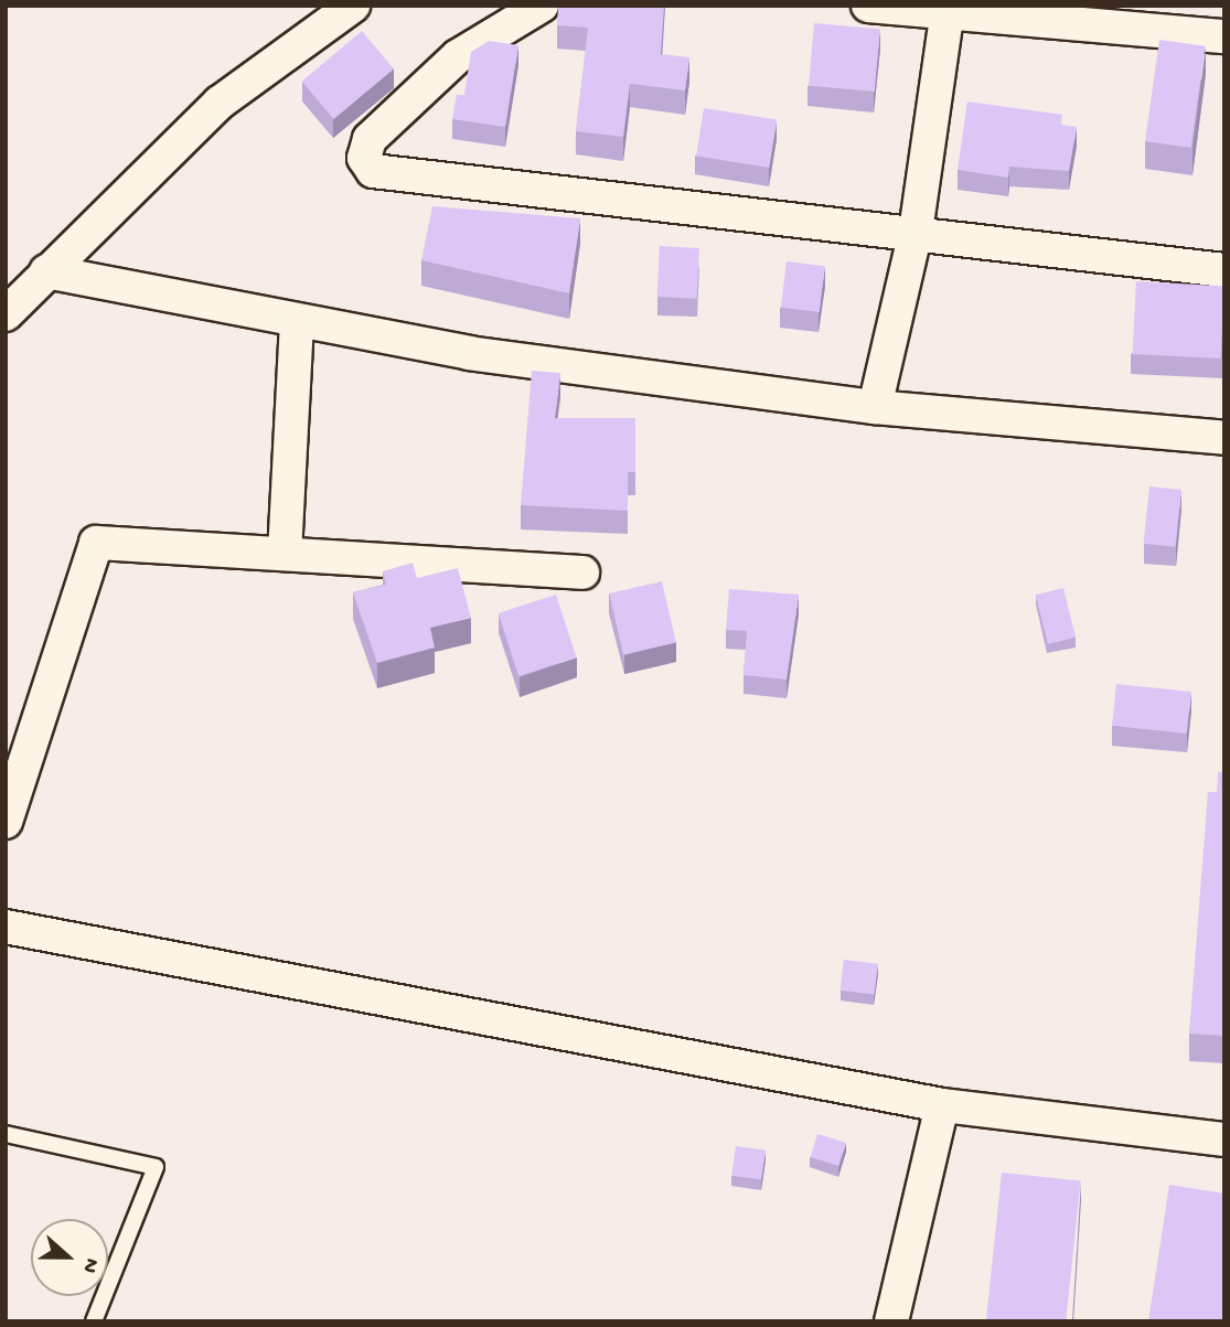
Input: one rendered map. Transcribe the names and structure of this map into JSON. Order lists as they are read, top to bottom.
{
  "north": "right"
}
